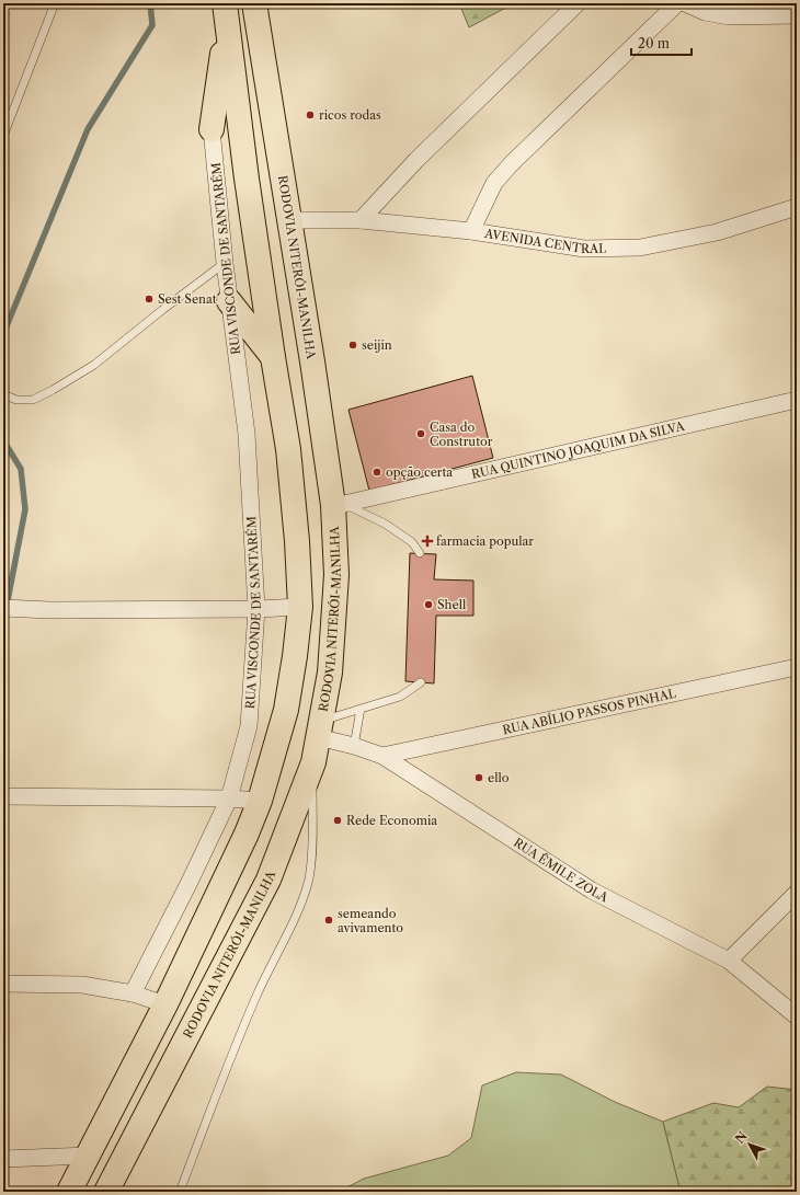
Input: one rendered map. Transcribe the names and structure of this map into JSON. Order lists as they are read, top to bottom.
{
  "streets": {
    "highway": ["RODOVIA NITERÓI-MANILHA"],
    "street": [
      "AVENIDA CENTRAL",
      "RUA VISCONDE DE SANTARÉM",
      "RUA QUINTINO JOAQUIM DA SILVA",
      "RUA ABÍLIO PASSOS PINHAL",
      "RUA ÊMILE ZOLA"
    ]
  },
  "crossings": [
    ["AVENIDA CENTRAL", "RODOVIA NITERÓI-MANILHA"],
    ["RODOVIA NITERÓI-MANILHA", "RUA QUINTINO JOAQUIM DA SILVA"],
    ["RODOVIA NITERÓI-MANILHA", "RUA ÊMILE ZOLA"],
    ["RUA ABÍLIO PASSOS PINHAL", "RUA ÊMILE ZOLA"]
  ],
  "places": {
    "other": [
      "ricos rodas",
      "Sest Senat",
      "seijin",
      "Casa do Construtor",
      "opção certa",
      "Shell",
      "ello",
      "Rede Economia",
      "semeando avivamento"
    ],
    "health": ["farmacia popular"]
  },
  "scale_bar": "20 m",
  "north": "top left"
}
